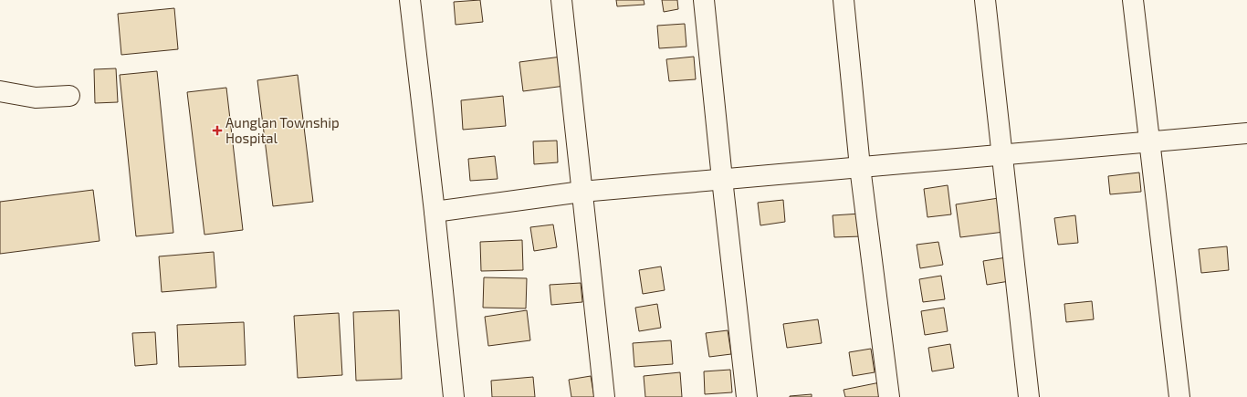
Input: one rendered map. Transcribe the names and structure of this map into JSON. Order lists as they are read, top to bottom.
{
  "places": {
    "health": ["Aunglan Township Hospital"]
  }
}
